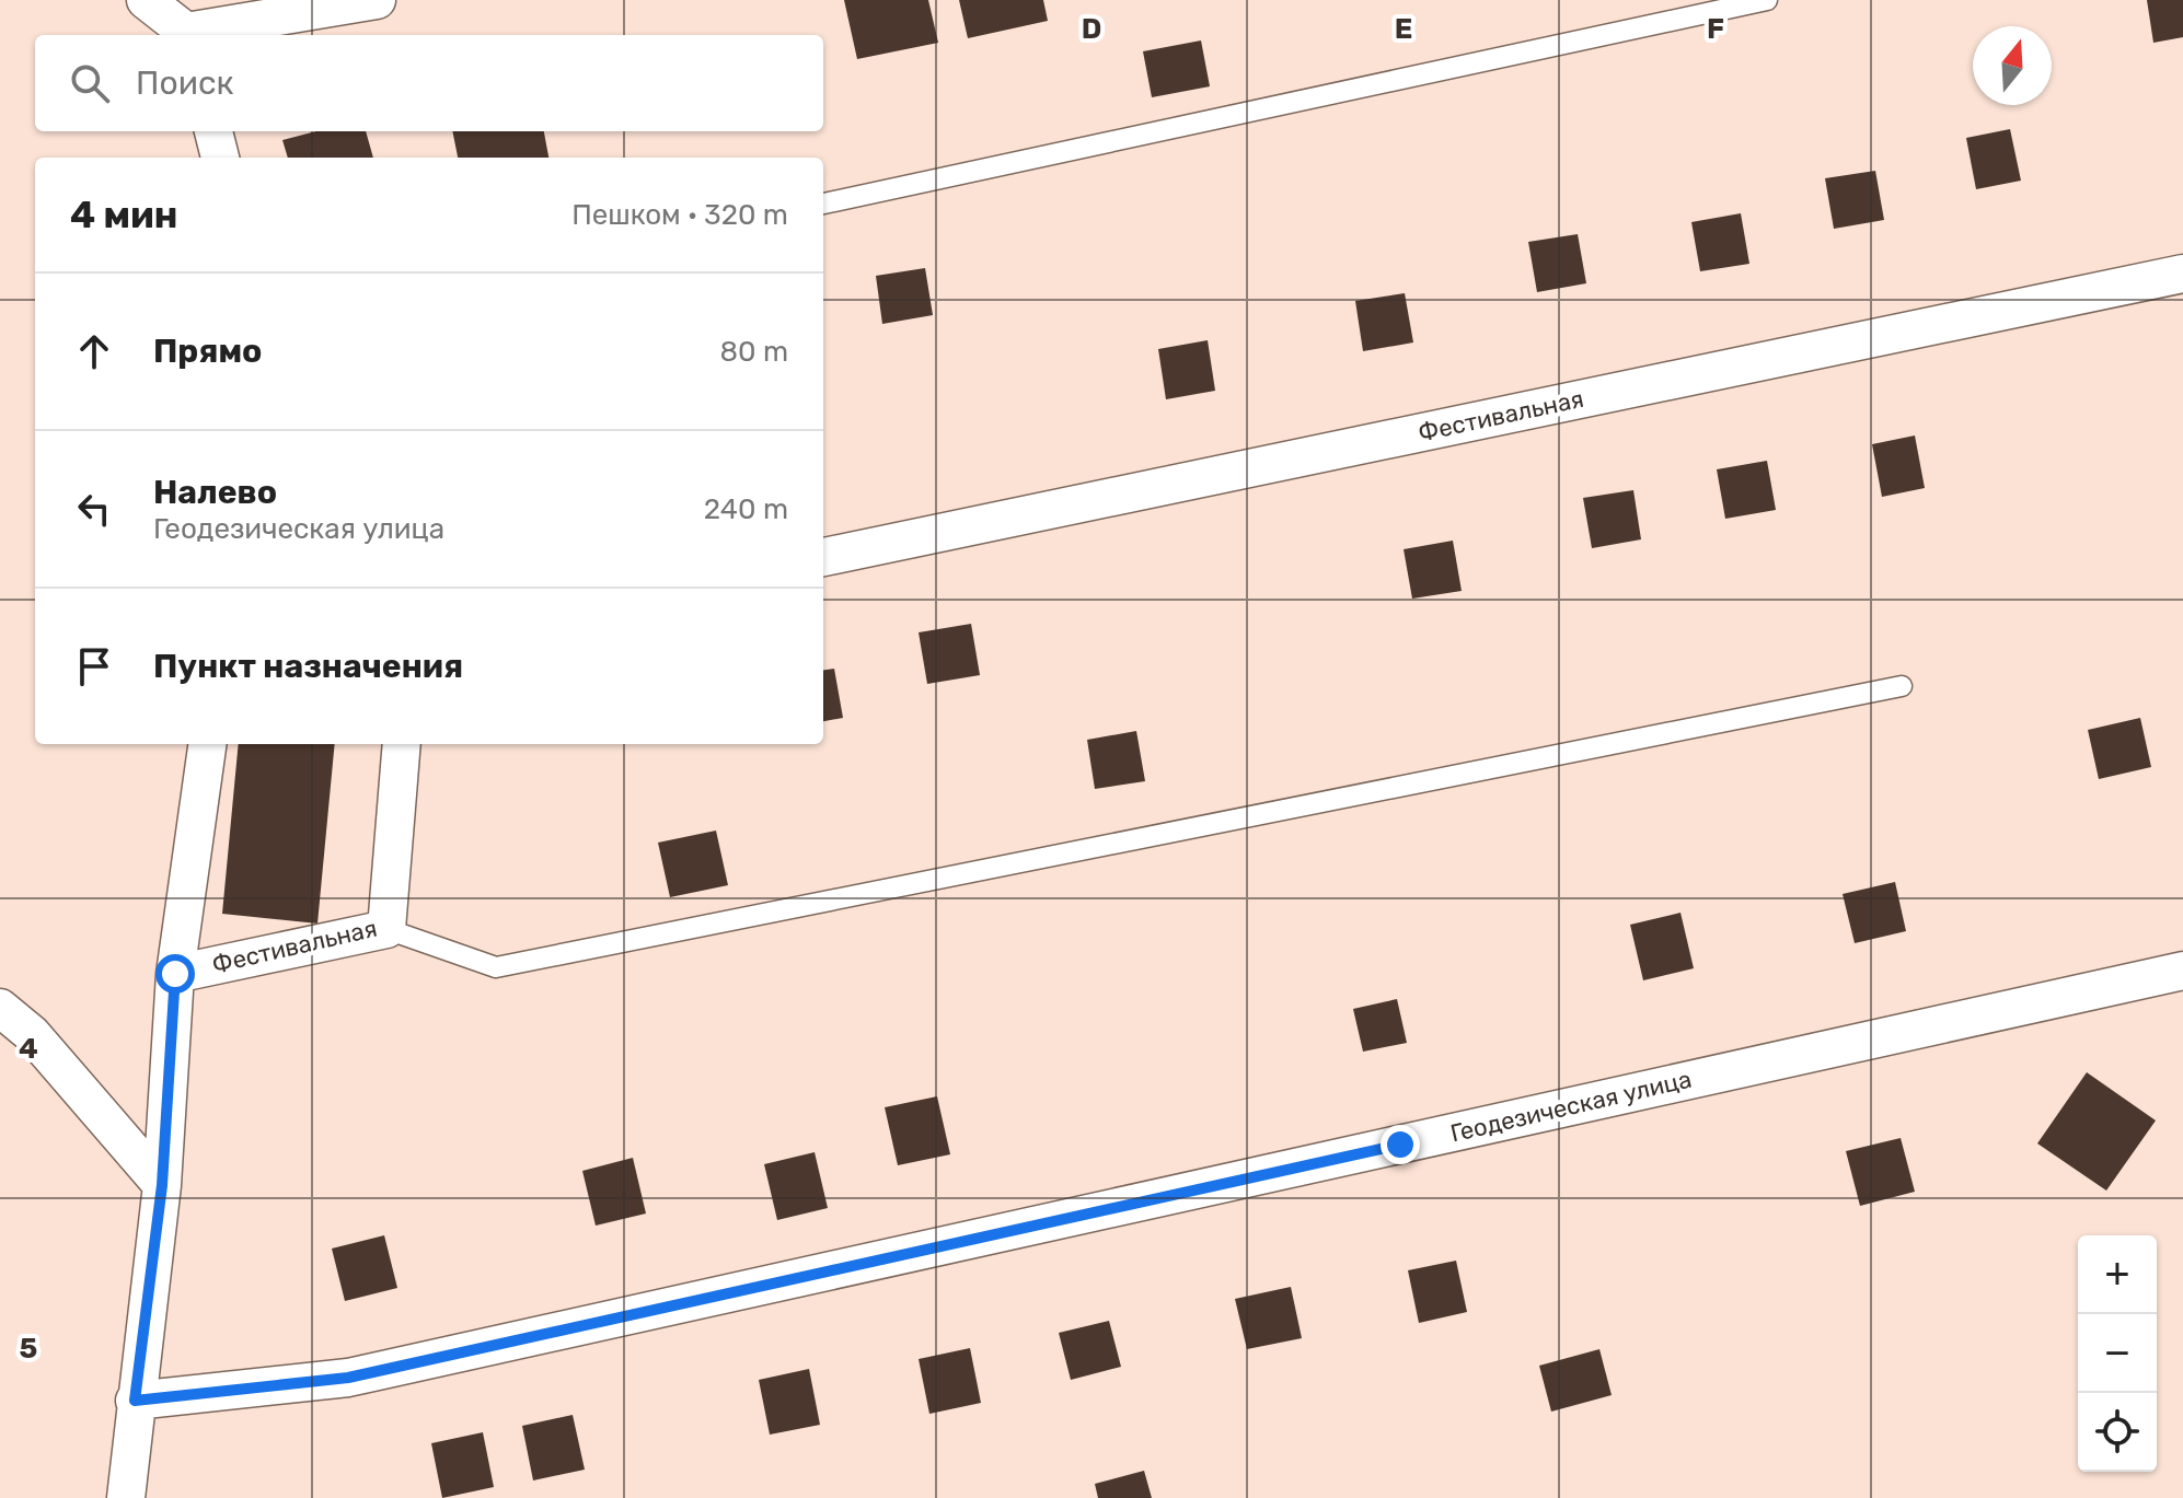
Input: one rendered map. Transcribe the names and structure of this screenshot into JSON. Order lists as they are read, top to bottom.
{
  "streets": {
    "street": ["Фестивальная", "Геодезическая улица"]
  },
  "north": "top",
  "page": {
    "search": "Поиск",
    "heading": ["4 мин", "Пешком · 320 m"],
    "list": [
      ["Прямо", "80 m"],
      ["Налево", "Геодезическая улица", "240 m"],
      "Пункт назначения"
    ],
    "map_buttons": ["+", "−"]
  },
  "grid": {
    "columns": ["D", "E", "F"],
    "rows": ["4", "5"]
  }
}
